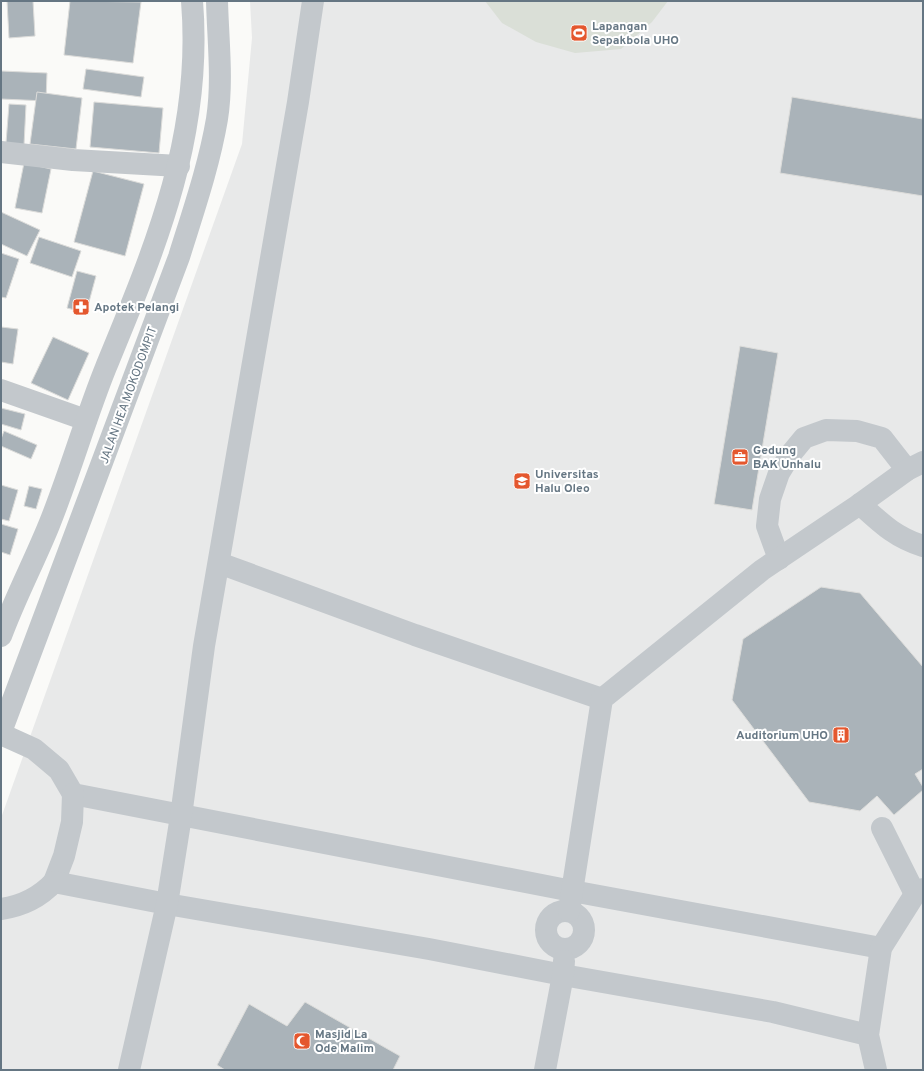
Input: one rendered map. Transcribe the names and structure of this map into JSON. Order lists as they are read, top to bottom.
{
  "streets": {
    "street": ["JALAN HEA MOKODOMPIT"]
  },
  "places": {
    "sports": ["Lapangan Sepakbola UHO"],
    "pharmacy": ["Apotek Pelangi"],
    "office": ["Gedung BAK Unhalu"],
    "school or university": ["Universitas Halu Oleo"],
    "building": ["Auditorium UHO"],
    "mosque": ["Masjid La Ode Malim"]
  }
}
